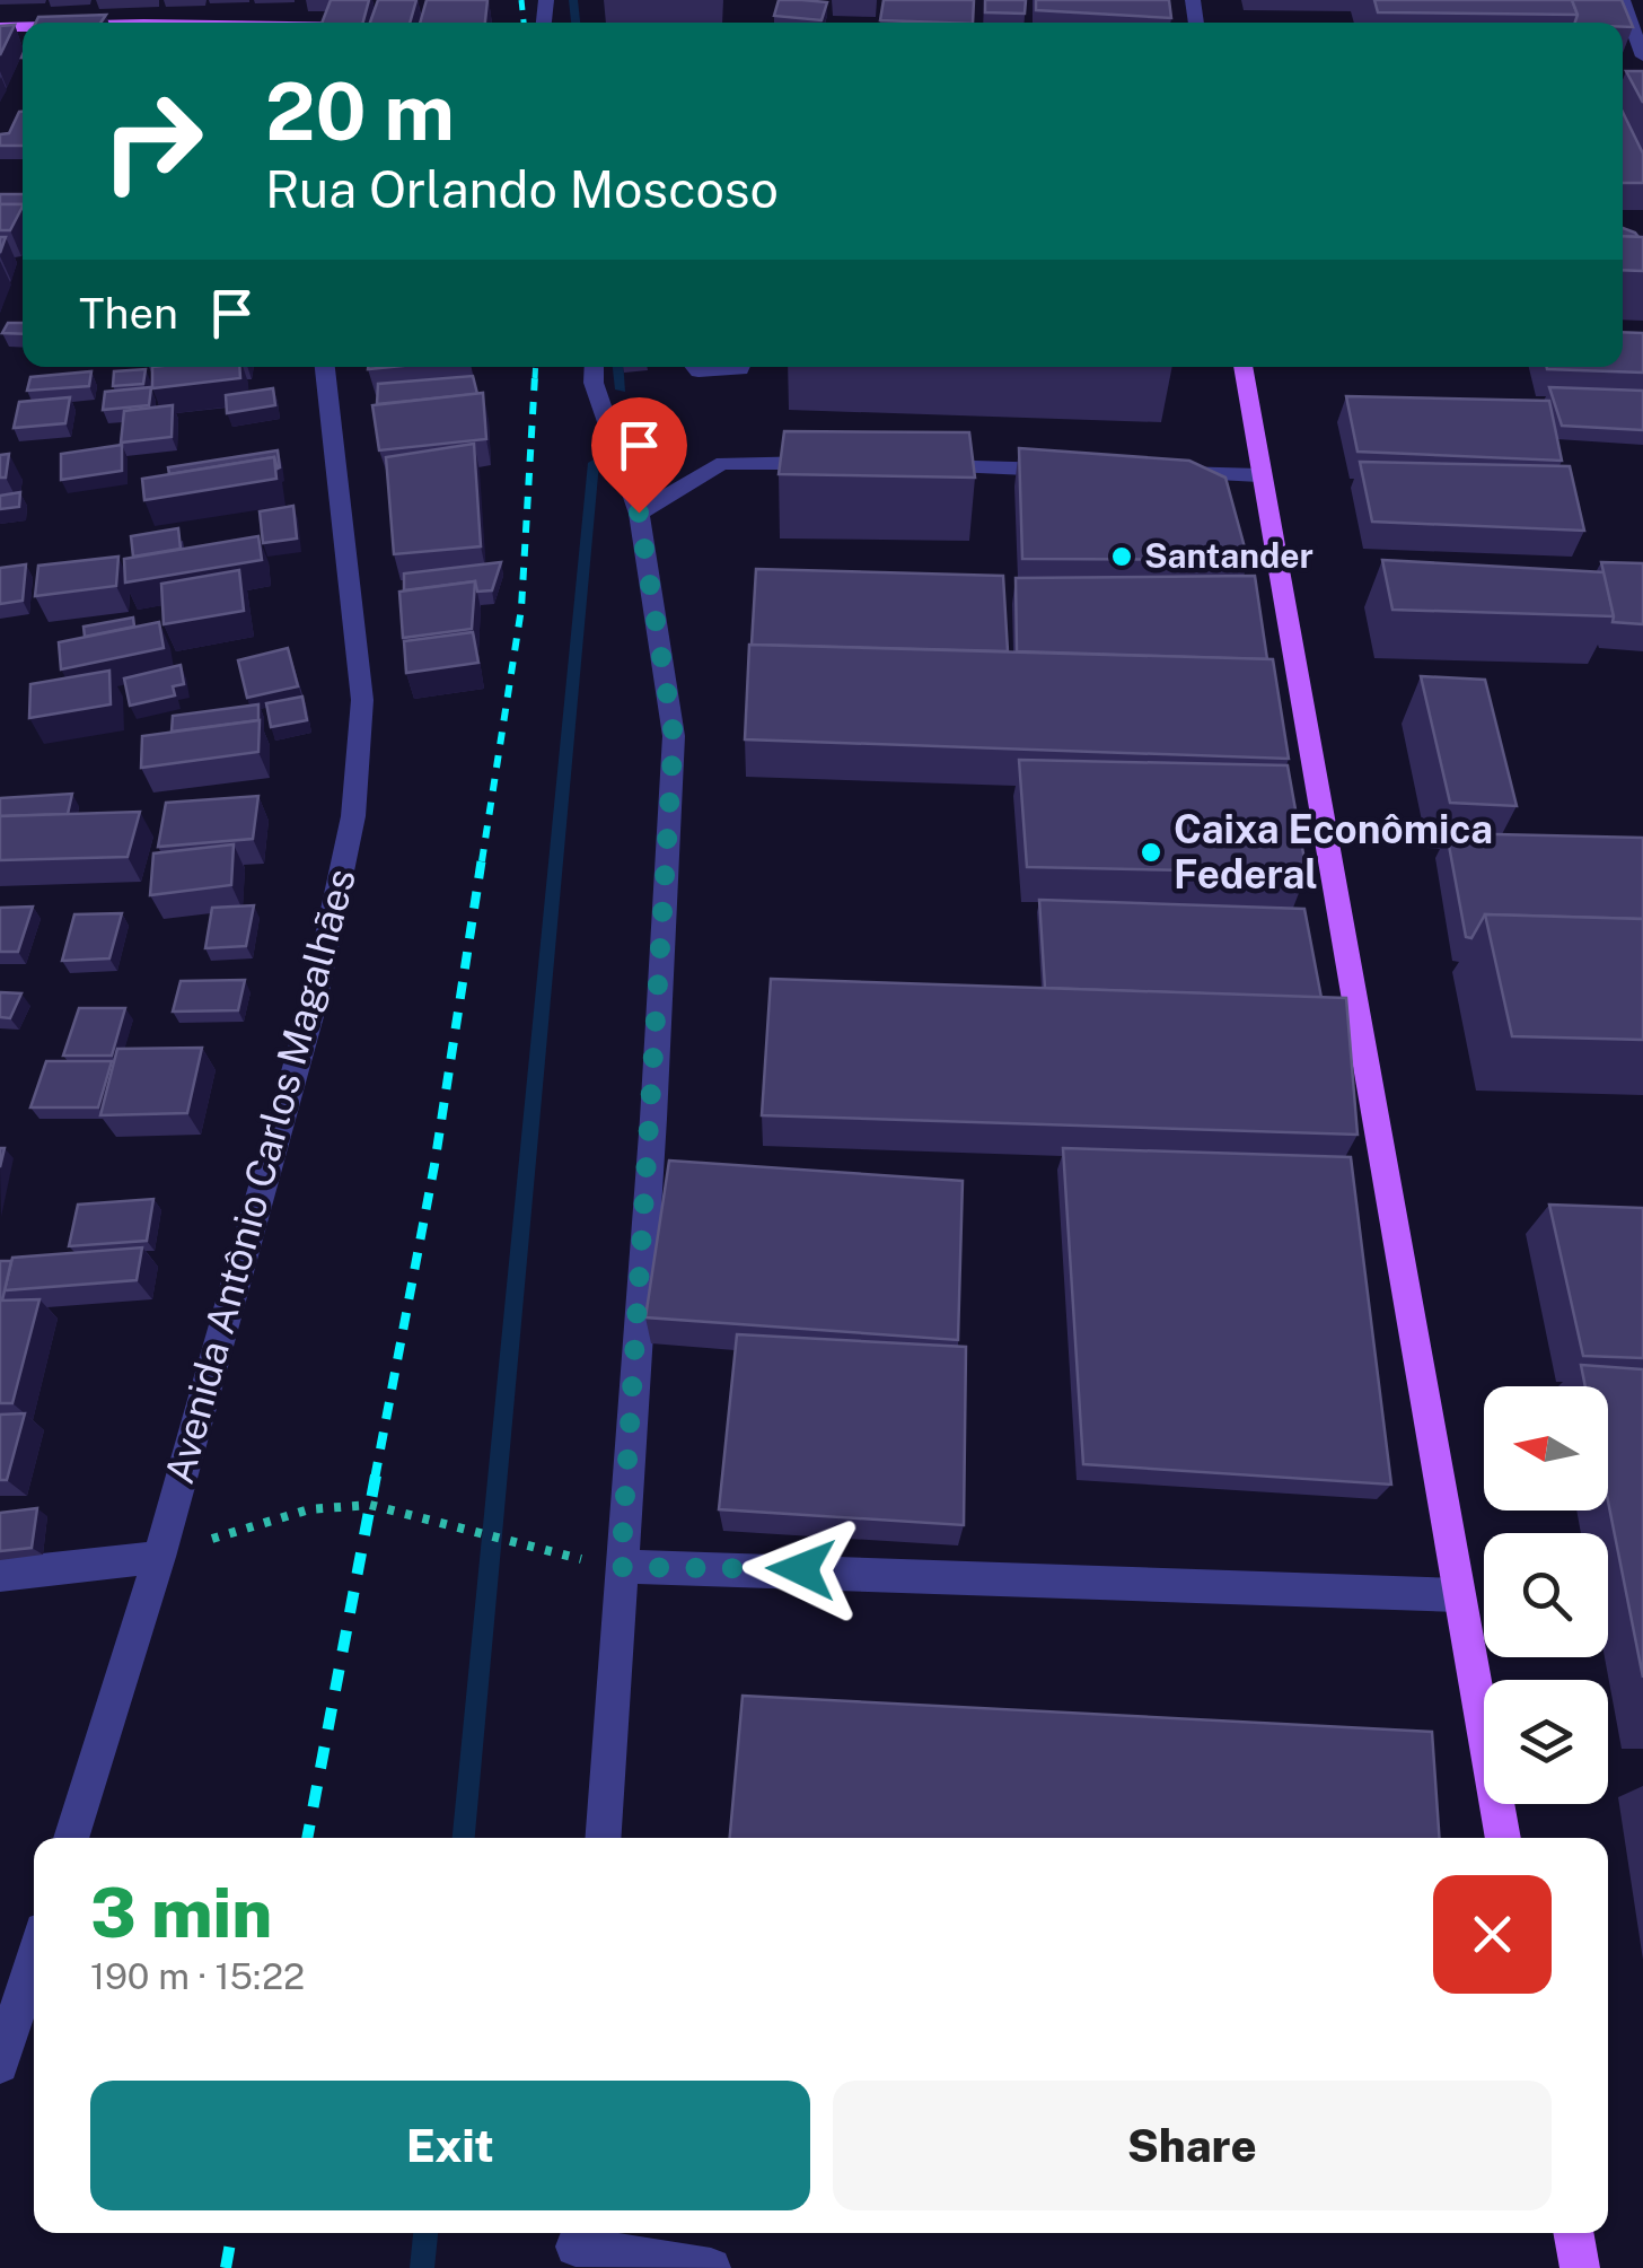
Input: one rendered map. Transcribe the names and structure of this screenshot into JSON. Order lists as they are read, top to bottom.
{
  "streets": {
    "street": ["Avenida Antônio Carlos Magalhães"]
  },
  "places": ["Santander", "Caixa Econômica Federal"],
  "north": "left",
  "page": {
    "turn": ["20 m", "Rua Orlando Moscoso"],
    "then": "Then",
    "heading": ["3 min", "190 m · 15:22"],
    "buttons": ["Exit", "Share"]
  }
}
